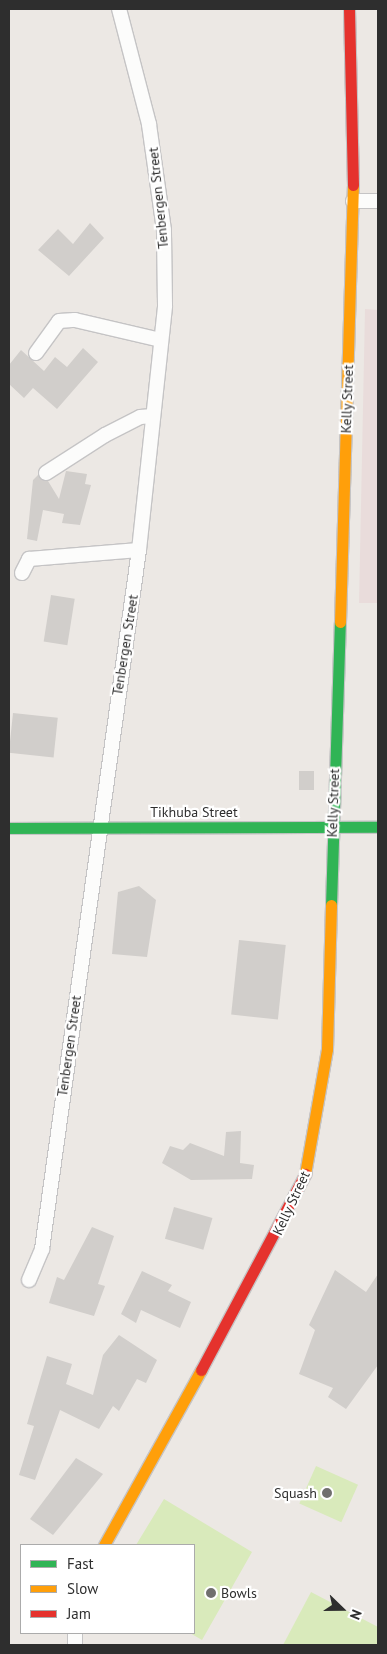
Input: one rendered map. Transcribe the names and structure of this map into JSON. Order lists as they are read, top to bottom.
{
  "streets": {
    "street": ["Tenbergen Street", "Kelly Street", "Tikhuba Street"]
  },
  "crossings": [
    ["Tenbergen Street", "Tikhuba Street"],
    ["Kelly Street", "Tikhuba Street"]
  ],
  "places": ["Squash", "Bowls"],
  "legend": ["Fast", "Slow", "Jam"],
  "north": "right"
}
